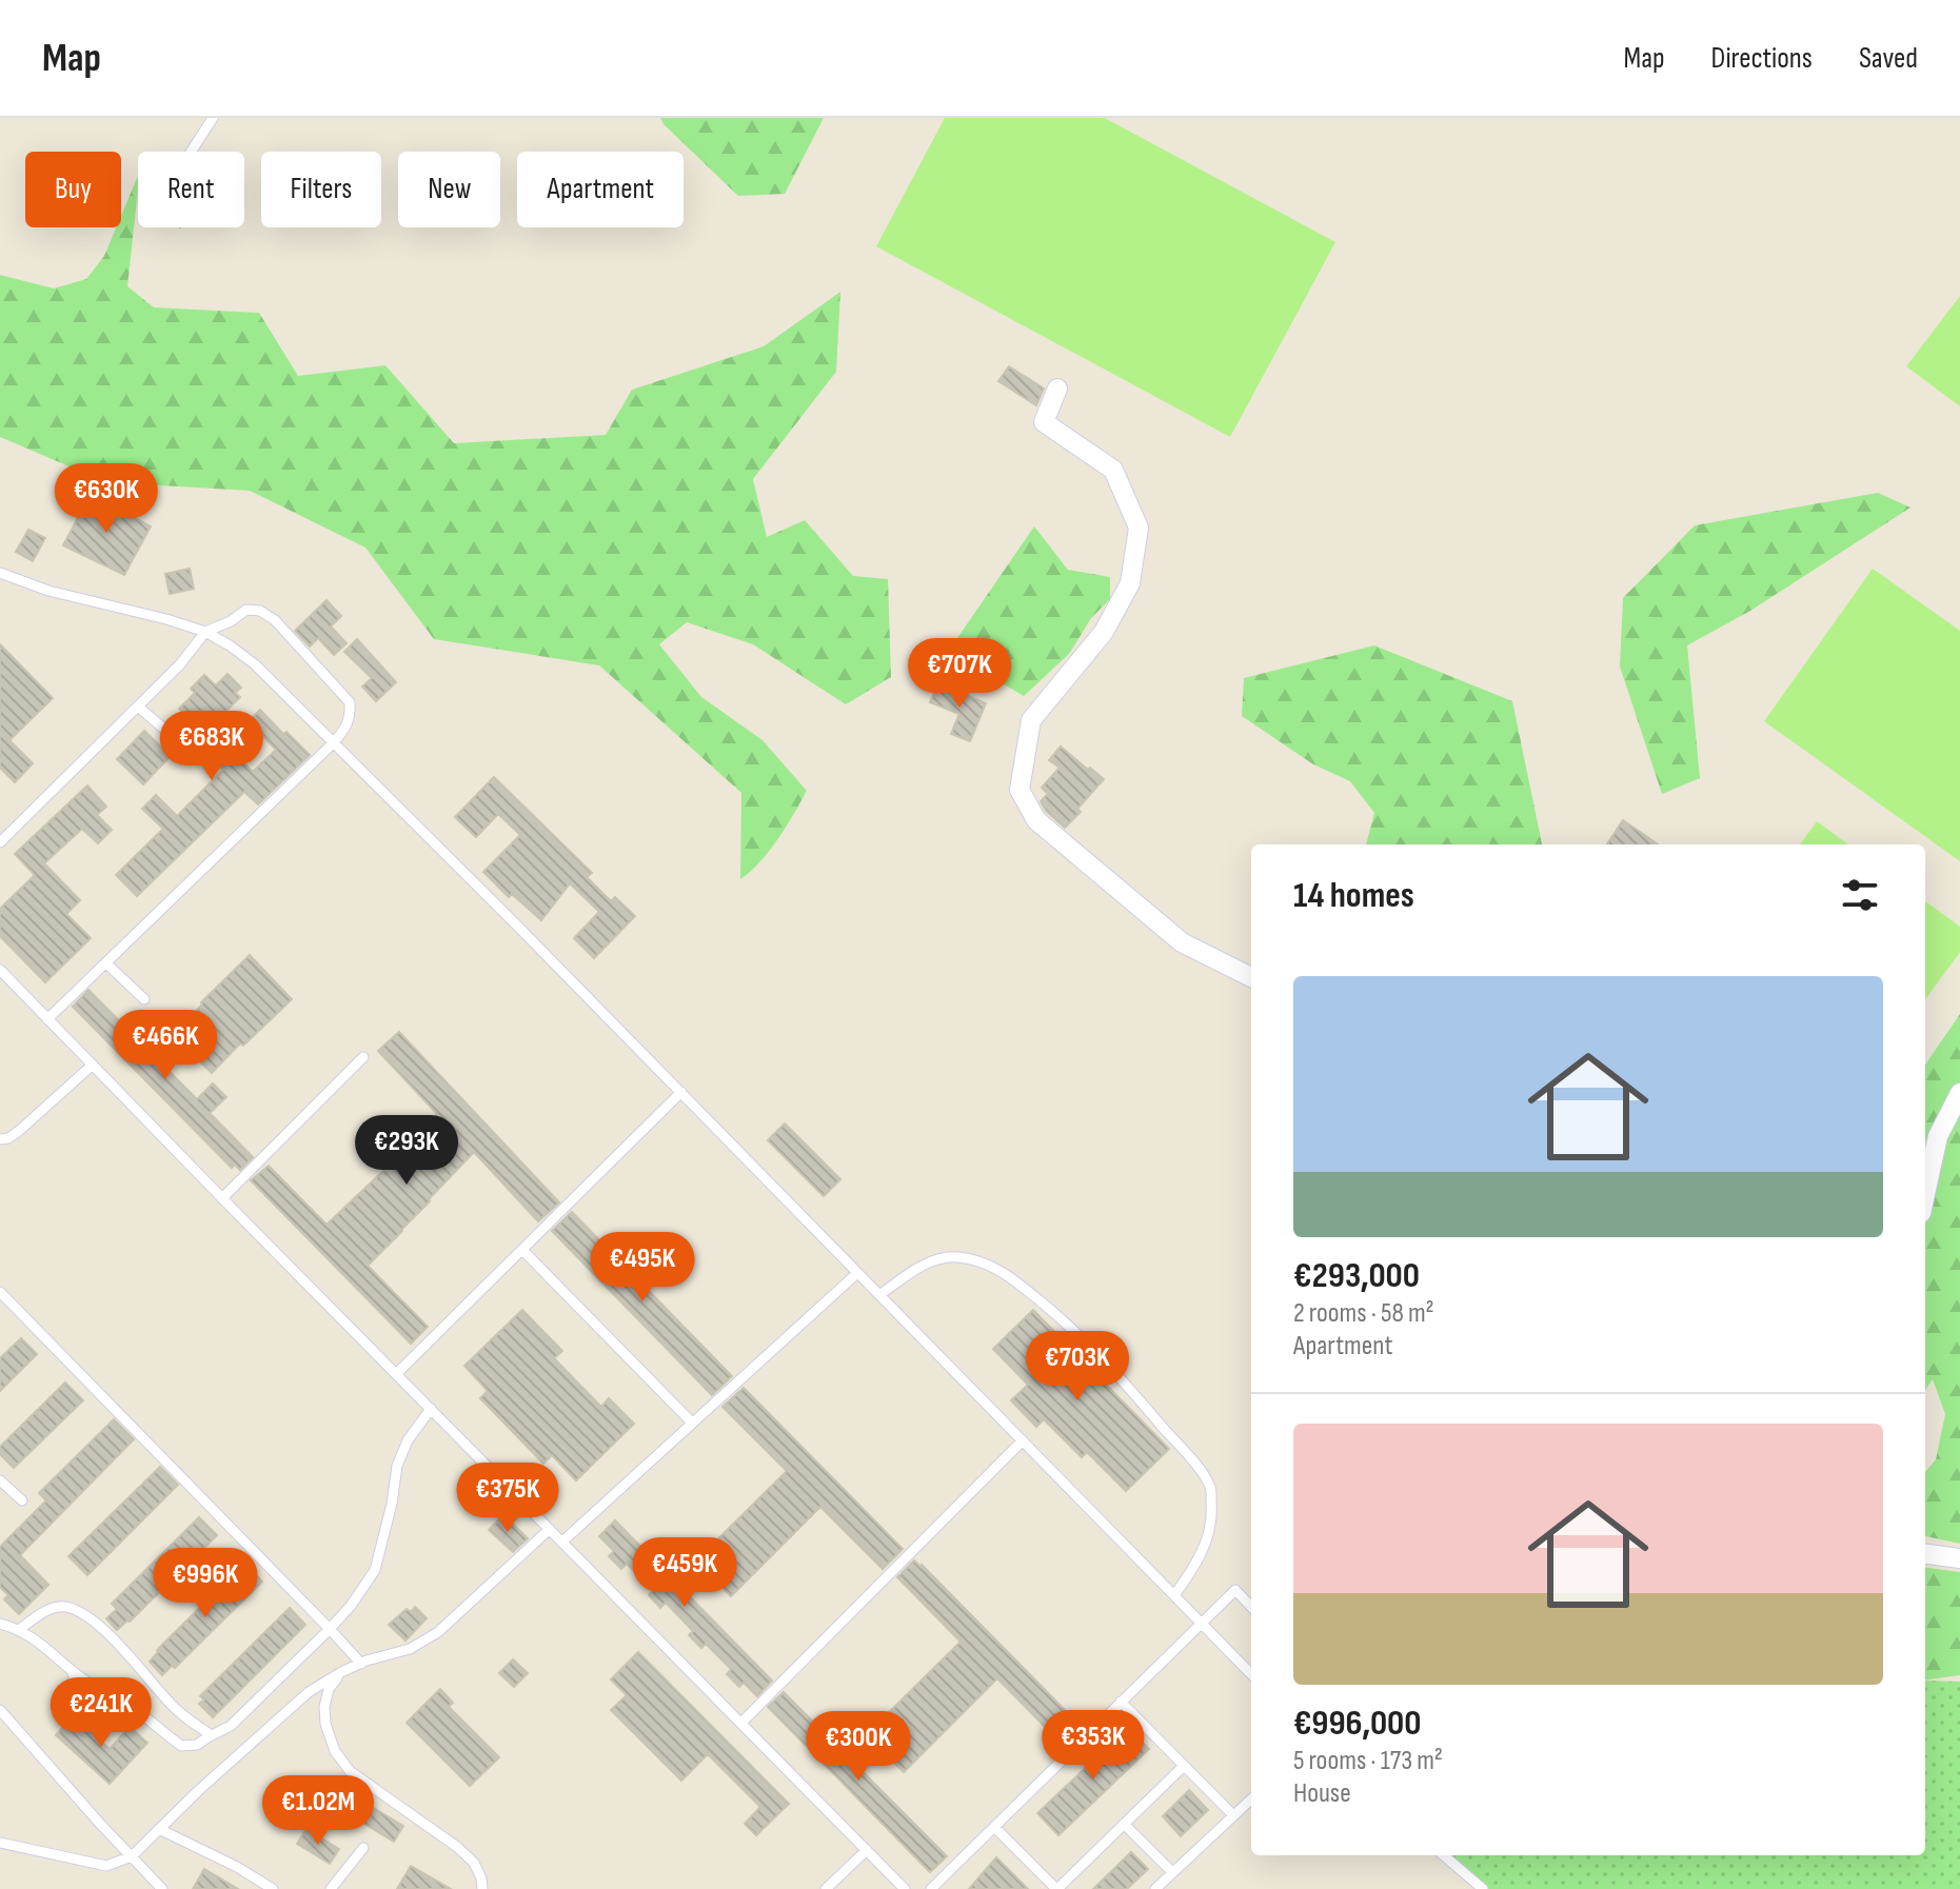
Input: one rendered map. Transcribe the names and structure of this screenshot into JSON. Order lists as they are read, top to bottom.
{
  "page": {
    "header": "Map",
    "nav": ["Map", "Directions", "Saved"],
    "chip": [
      "Buy",
      "Rent",
      "Filters",
      "New",
      "Apartment"
    ],
    "price": [
      "€630K",
      "€707K",
      "€683K",
      "€466K",
      "€293K",
      "€495K",
      "€703K",
      "€375K",
      "€459K",
      "€996K",
      "€241K",
      "€353K",
      "€300K",
      "€1.02M"
    ],
    "heading": "14 homes",
    "list": [
      {
        "name": "€293,000",
        "note": "2 rooms · 58 m² · Apartment"
      },
      {
        "name": "€996,000",
        "note": "5 rooms · 173 m² · House"
      }
    ]
  }
}
